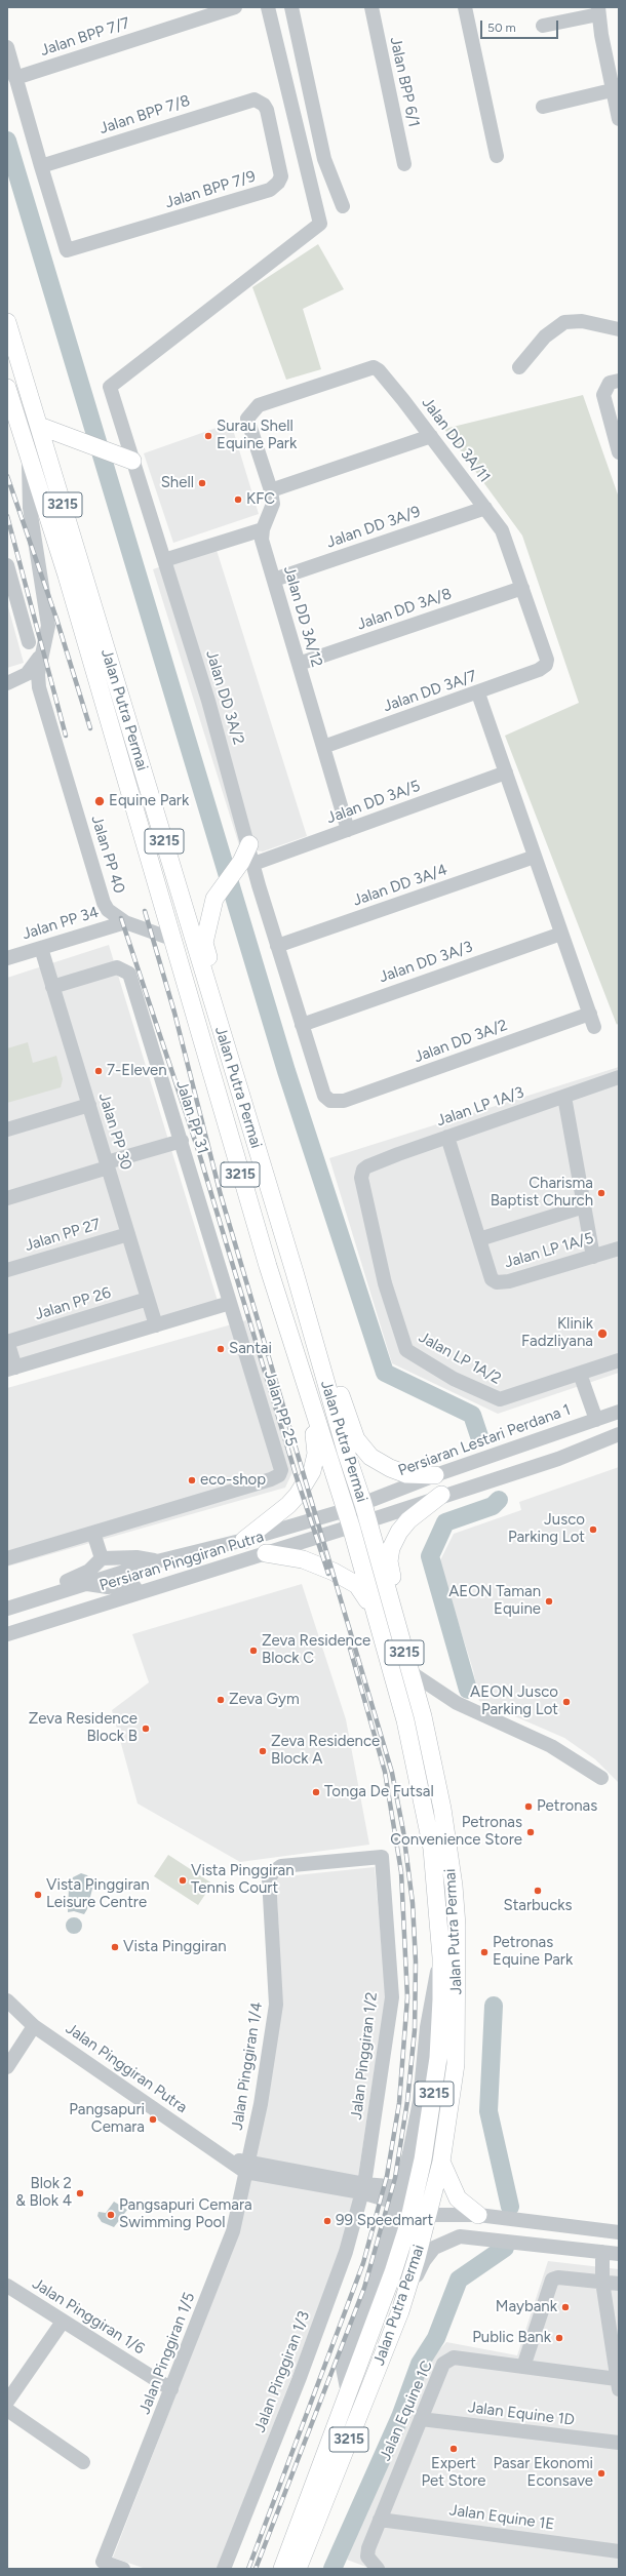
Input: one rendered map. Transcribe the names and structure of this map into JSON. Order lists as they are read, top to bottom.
{
  "streets": {
    "main road": ["3215", "Jalan Putra Permai"],
    "street": [
      "Jalan BPP 7/7",
      "Jalan BPP 6/1",
      "Jalan BPP 7/8",
      "Jalan BPP 7/9",
      "Jalan DD 3A/11",
      "Jalan DD 3A/9",
      "Jalan DD 3A/8",
      "Jalan DD 3A/12",
      "Jalan DD 3A/7",
      "Jalan DD 3A/2",
      "Jalan DD 3A/5",
      "Jalan PP 40",
      "Jalan DD 3A/4",
      "Jalan PP 34",
      "Jalan DD 3A/3",
      "Jalan LP 1A/3",
      "Jalan PP 31",
      "Jalan PP 30",
      "Jalan PP 27",
      "Jalan LP 1A/5",
      "Jalan PP 26",
      "Jalan LP 1A/2",
      "Jalan PP 25",
      "Persiaran Lestari Perdana 1",
      "Persiaran Pinggiran Putra",
      "Jalan Pinggiran 1/2",
      "Jalan Pinggiran 1/4",
      "Jalan Pinggiran Putra",
      "Jalan Pinggiran 1/6",
      "Jalan Pinggiran 1/5",
      "Jalan Pinggiran 1/3",
      "Jalan Equine 1C",
      "Jalan Equine 1D",
      "Jalan Equine 1E"
    ]
  },
  "crossings": [
    ["Jalan BPP 7/8", "Jalan BPP 7/9"],
    ["Jalan DD 3A/11", "Jalan DD 3A/9"],
    ["Jalan DD 3A/11", "Jalan DD 3A/8"],
    ["Jalan DD 3A/11", "Jalan DD 3A/12"],
    ["Jalan DD 3A/11", "Jalan DD 3A/7"],
    ["Jalan DD 3A/9", "Jalan DD 3A/12"],
    ["Jalan DD 3A/8", "Jalan DD 3A/12"],
    ["Jalan DD 3A/12", "Jalan DD 3A/7"],
    ["Jalan DD 3A/12", "Jalan DD 3A/5"],
    ["Jalan DD 3A/2", "Jalan DD 3A/3"],
    ["Jalan Putra Permai", "Jalan PP 40"],
    ["Jalan Putra Permai", "Persiaran Lestari Perdana 1"],
    ["Jalan Putra Permai", "Persiaran Pinggiran Putra"],
    ["Jalan PP 40", "Jalan PP 34"],
    ["Jalan PP 34", "Jalan PP 30"],
    ["Jalan LP 1A/3", "Jalan LP 1A/5"],
    ["Jalan LP 1A/3", "Jalan LP 1A/2"],
    ["Jalan PP 31", "Jalan PP 30"],
    ["Jalan PP 31", "Jalan PP 25"],
    ["Jalan PP 30", "Jalan PP 27"],
    ["Jalan PP 30", "Jalan PP 26"],
    ["Persiaran Lestari Perdana 1", "Persiaran Pinggiran Putra"],
    ["Jalan Pinggiran 1/2", "Jalan Pinggiran 1/4"],
    ["Jalan Pinggiran 1/2", "Jalan Pinggiran Putra"],
    ["Jalan Pinggiran 1/2", "Jalan Pinggiran 1/3"],
    ["Jalan Pinggiran 1/4", "Jalan Pinggiran Putra"],
    ["Jalan Pinggiran 1/4", "Jalan Pinggiran 1/5"],
    ["Jalan Pinggiran Putra", "Jalan Pinggiran 1/5"],
    ["Jalan Pinggiran Putra", "Jalan Pinggiran 1/3"],
    ["Jalan Pinggiran 1/6", "Jalan Pinggiran 1/5"],
    ["Jalan Equine 1C", "Jalan Equine 1D"],
    ["Jalan Equine 1C", "Jalan Equine 1E"]
  ],
  "places": [
    "Surau Shell Equine Park",
    "Shell",
    "KFC",
    "Equine Park",
    "7-Eleven",
    "Charisma Baptist Church",
    "Klinik Fadzliyana",
    "Santai",
    "eco-shop",
    "Jusco Parking Lot",
    "AEON Taman Equine",
    "Zeva Residence Block C",
    "Zeva Gym",
    "AEON Jusco Parking Lot",
    "Zeva Residence Block B",
    "Zeva Residence Block A",
    "Tonga De Futsal",
    "Petronas",
    "Petronas Convenience Store",
    "Vista Pinggiran Tennis Court",
    "Starbucks",
    "Vista Pinggiran Leisure Centre",
    "Vista Pinggiran",
    "Petronas Equine Park",
    "Pangsapuri Cemara",
    "Blok 2 & Blok 4",
    "Pangsapuri Cemara Swimming Pool",
    "99 Speedmart",
    "Maybank",
    "Public Bank",
    "Expert Pet Store",
    "Pasar Ekonomi Econsave"
  ],
  "scale_bar": "50 m"
}
